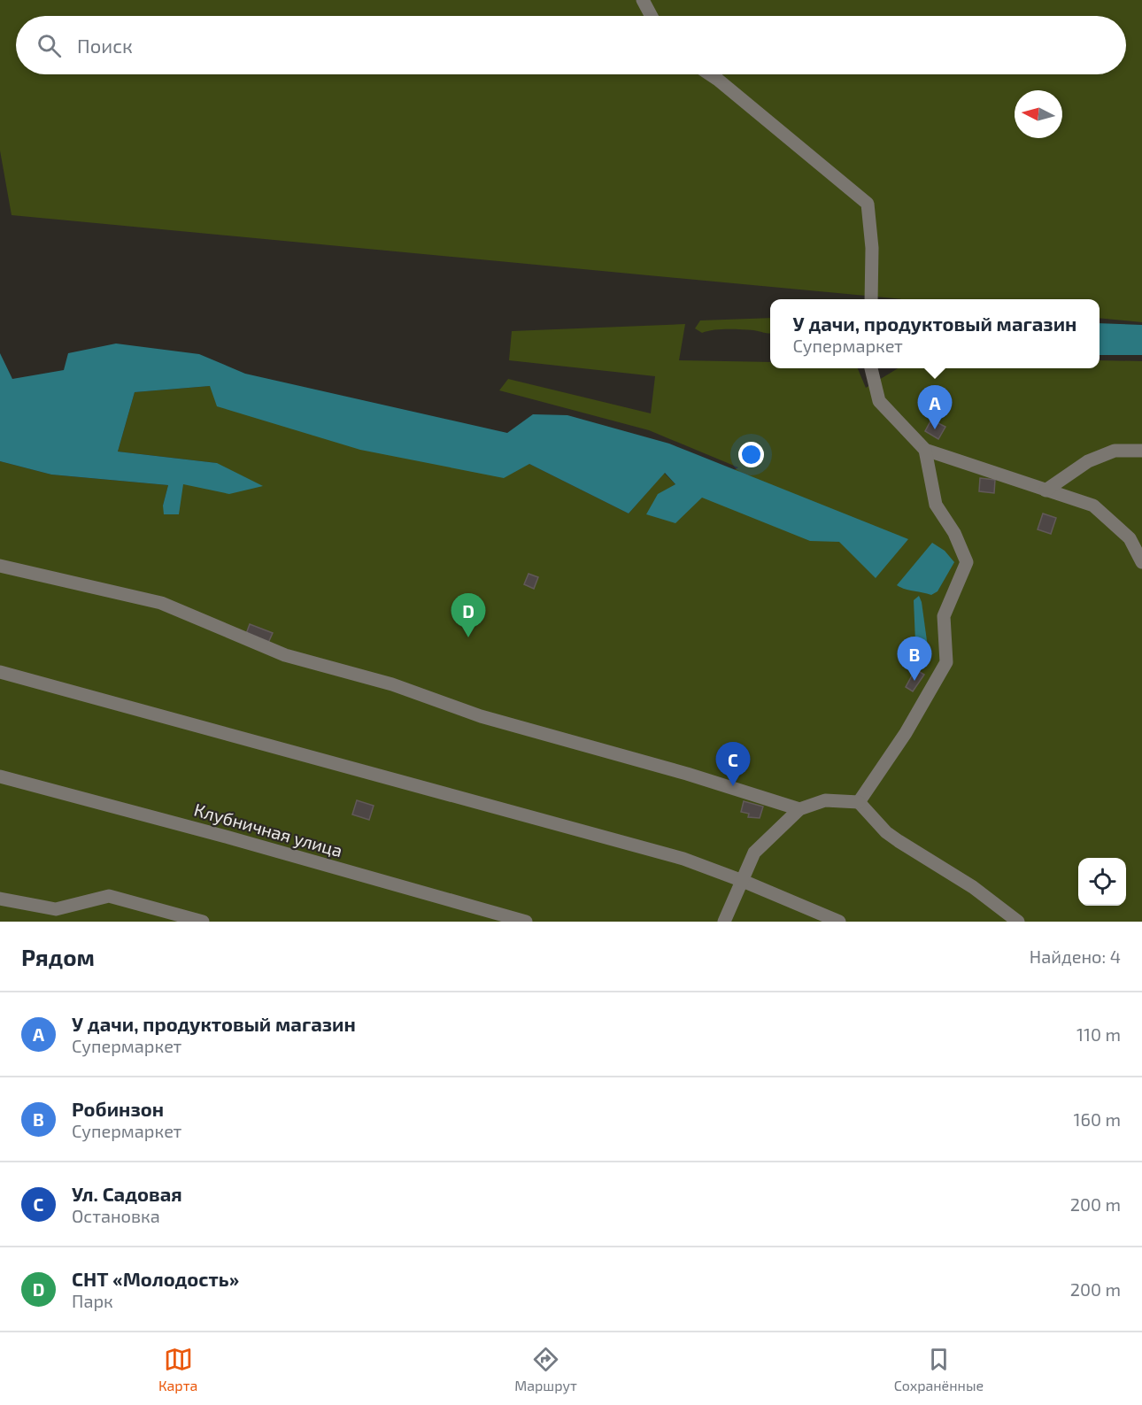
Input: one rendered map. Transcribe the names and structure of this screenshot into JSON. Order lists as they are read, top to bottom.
{
  "streets": {
    "street": ["Клубничная улица"]
  },
  "north": "left",
  "page": {
    "search": "Поиск",
    "popup": ["У дачи, продуктовый магазин", "Супермаркет"],
    "pins": [
      "A",
      "D",
      "B",
      "C"
    ],
    "heading": ["Рядом", "Найдено: 4"],
    "list": [
      {
        "mark": "A",
        "name": "У дачи, продуктовый магазин",
        "note": "Супермаркет",
        "value": "110 m"
      },
      {
        "mark": "B",
        "name": "Робинзон",
        "note": "Супермаркет",
        "value": "160 m"
      },
      {
        "mark": "C",
        "name": "Ул. Садовая",
        "note": "Остановка",
        "value": "200 m"
      },
      {
        "mark": "D",
        "name": "СНТ «Молодость»",
        "note": "Парк",
        "value": "200 m"
      }
    ],
    "nav": ["Карта", "Маршрут", "Сохранённые"]
  }
}
